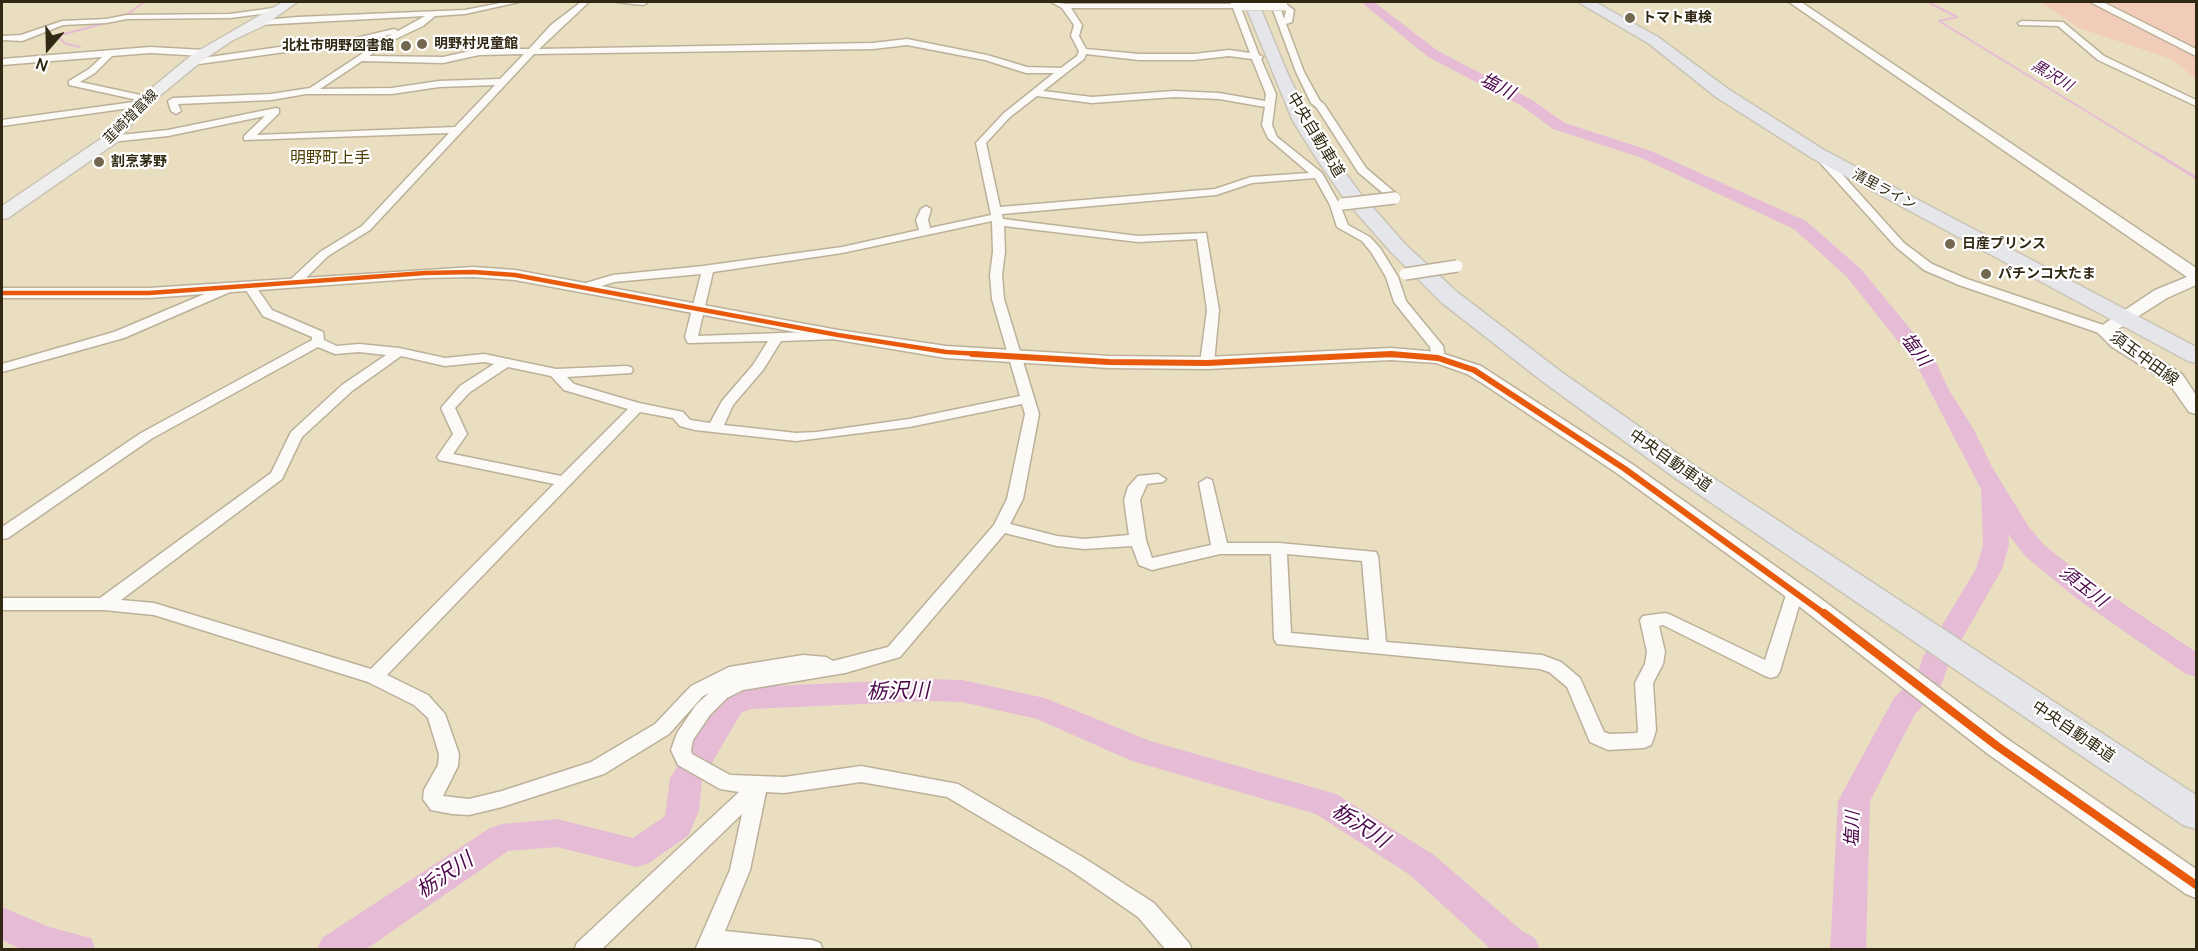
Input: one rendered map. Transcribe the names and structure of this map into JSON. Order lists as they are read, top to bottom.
{
  "streets": {
    "highway": ["中央自動車道", "清里ライン"],
    "main road": ["韮崎増富線"],
    "street": ["須玉中田線"]
  },
  "crossings": [
    ["清里ライン", "須玉中田線"]
  ],
  "districts": ["明野町上手"],
  "water": [
    "黒沢川",
    "塩川",
    "須玉川",
    "栃沢川"
  ],
  "places": [
    "トマト車検",
    "明野村児童館",
    "北杜市明野図書館",
    "割烹茅野",
    "日産プリンス",
    "パチンコ大たま"
  ],
  "north": "bottom"
}
